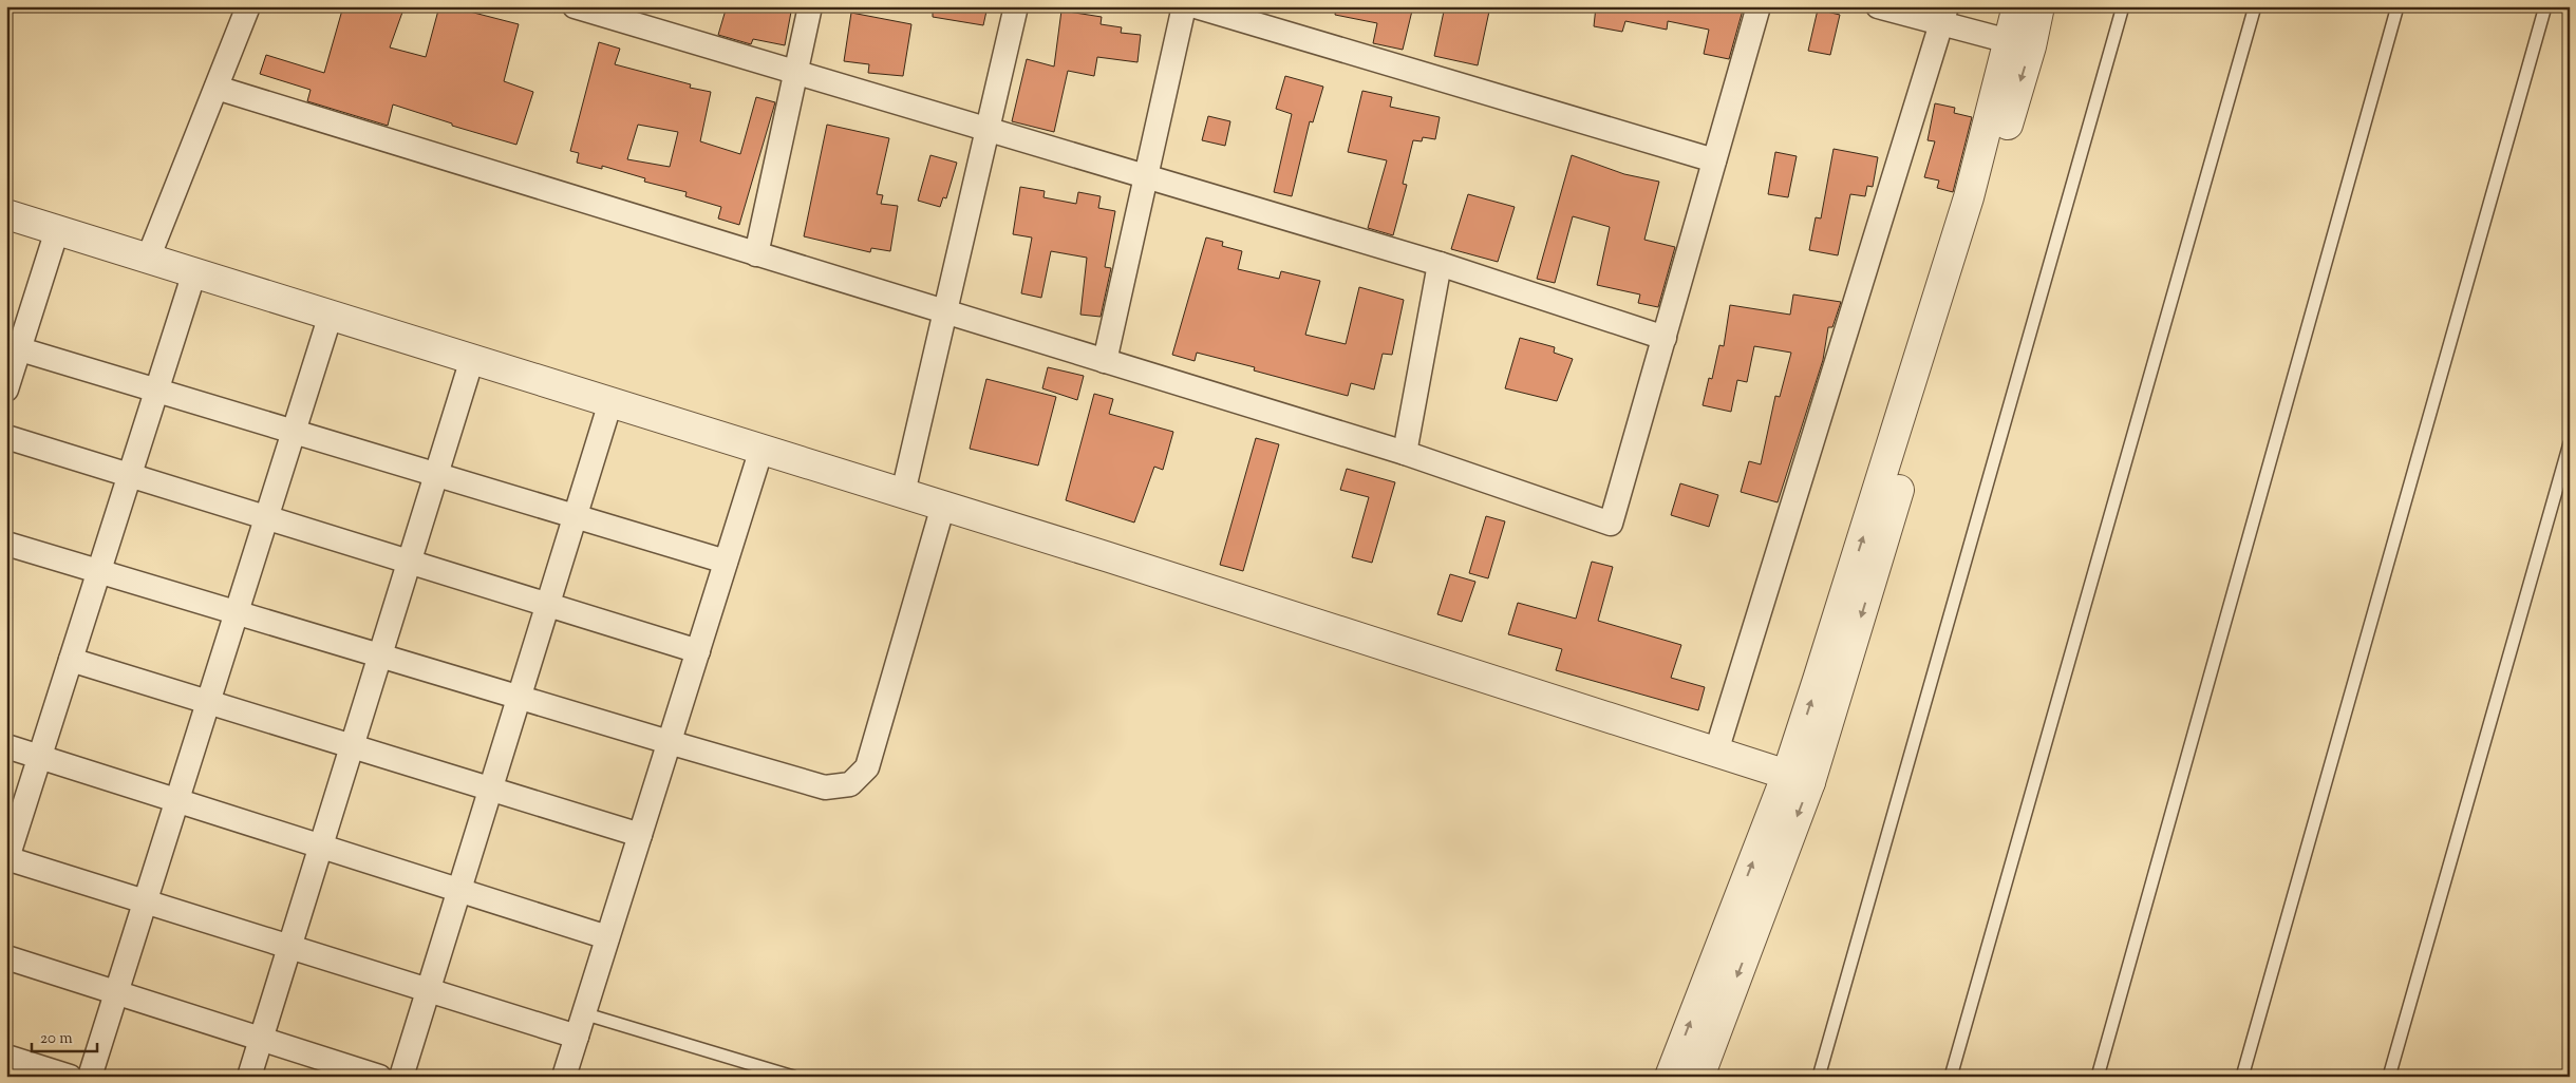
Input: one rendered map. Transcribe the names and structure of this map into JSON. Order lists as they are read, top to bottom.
{
  "scale_bar": "20 m"
}
